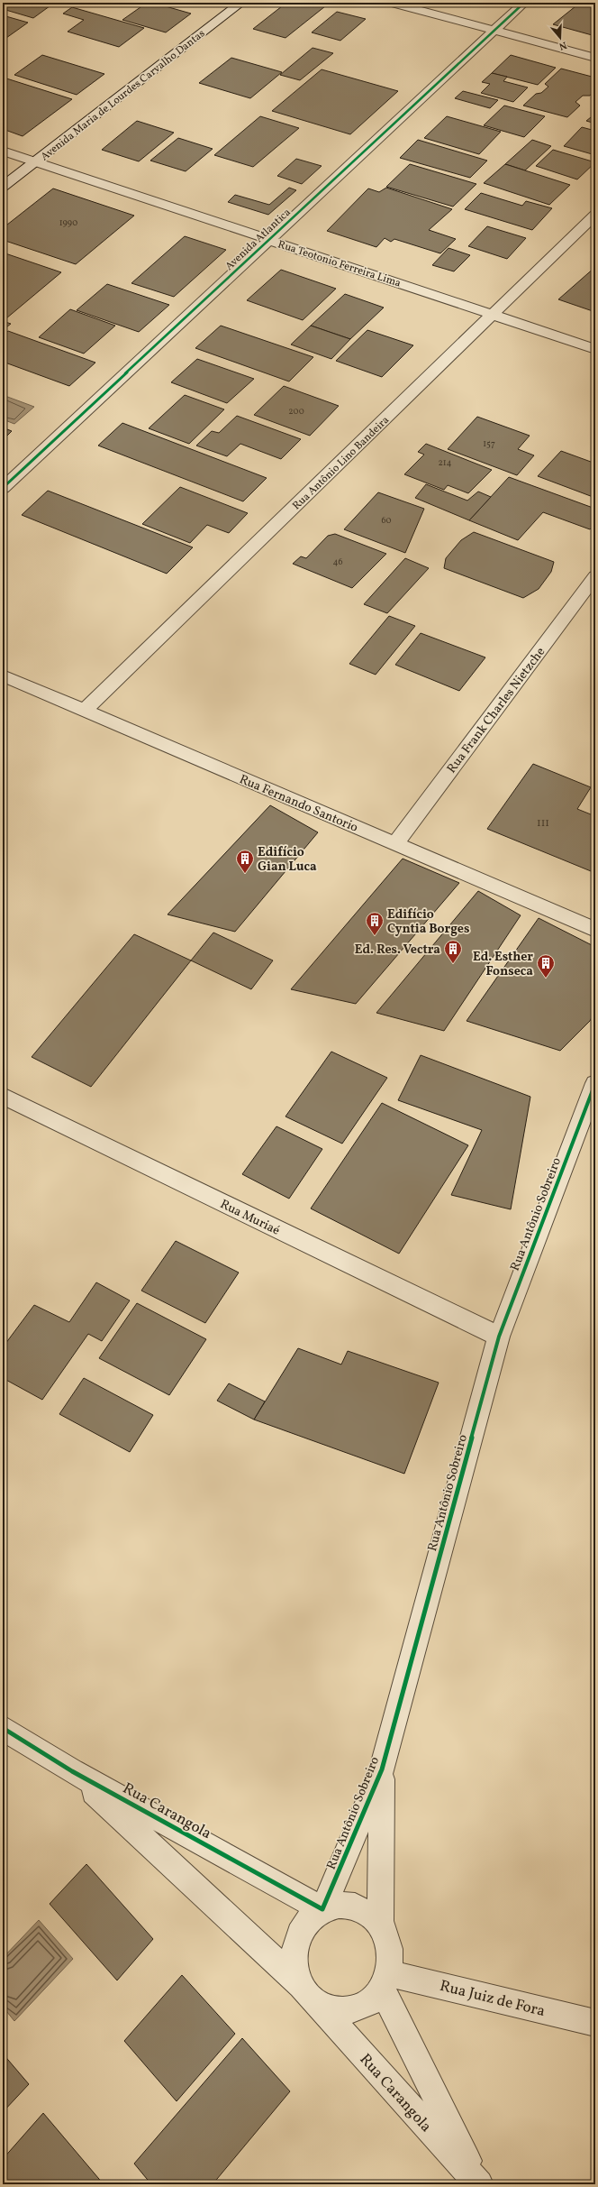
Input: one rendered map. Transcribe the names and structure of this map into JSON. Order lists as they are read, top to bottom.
{
  "streets": {
    "street": [
      "Avenida Maria de Lourdes Carvalho Dantas",
      "Avenida Atlantica",
      "Rua Teotonio Ferreira Lima",
      "Rua Antônio Lino Bandeira",
      "Rua Frank Charles Nietzche",
      "Rua Fernando Santorio",
      "Rua Antônio Sobreiro",
      "Rua Muriaé",
      "Rua Carangola",
      "Rua Juiz de Fora"
    ]
  },
  "crossings": [
    ["Avenida Maria de Lourdes Carvalho Dantas", "Rua Teotonio Ferreira Lima"],
    ["Avenida Atlantica", "Rua Teotonio Ferreira Lima"],
    ["Rua Teotonio Ferreira Lima", "Rua Antônio Lino Bandeira"],
    ["Rua Antônio Lino Bandeira", "Rua Fernando Santorio"],
    ["Rua Frank Charles Nietzche", "Rua Fernando Santorio"],
    ["Rua Antônio Sobreiro", "Rua Muriaé"],
    ["Rua Antônio Sobreiro", "Rua Carangola"],
    ["Rua Antônio Sobreiro", "Rua Juiz de Fora"],
    ["Rua Carangola", "Rua Juiz de Fora"]
  ],
  "places": {
    "building": [
      "Edifício Gian Luca",
      "Edifício Cyntia Borges",
      "Ed. Res. Vectra",
      "Ed. Esther Fonseca"
    ]
  },
  "house_numbers": [
    "1990",
    "200",
    "157",
    "214",
    "60",
    "46",
    "111"
  ],
  "north": "bottom"
}
